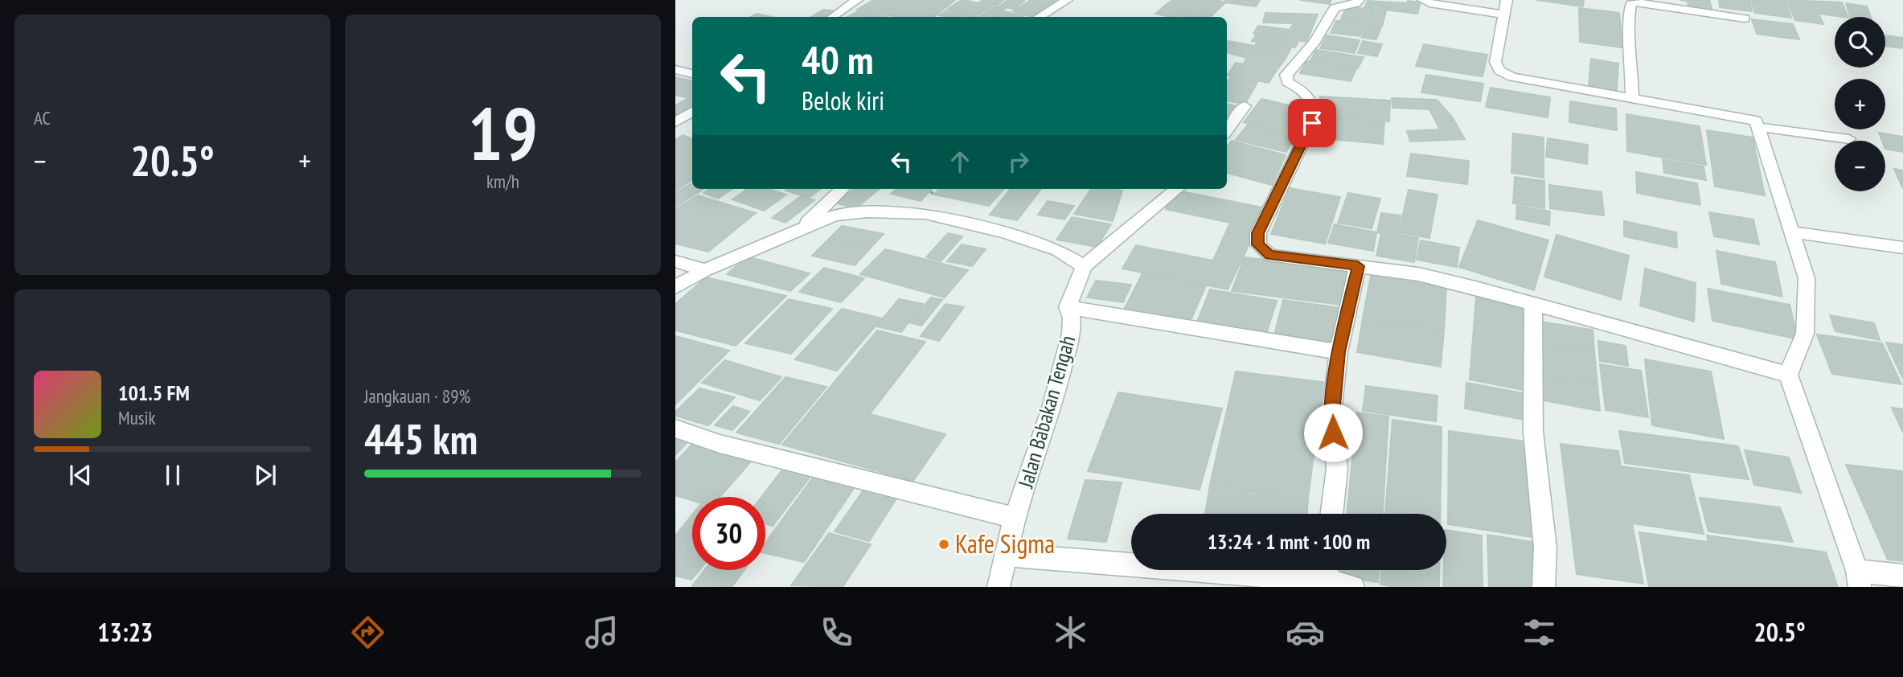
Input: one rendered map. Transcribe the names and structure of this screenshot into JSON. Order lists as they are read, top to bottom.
{
  "streets": {
    "street": ["Jalan Babakan Tengah"]
  },
  "places": ["Kafe Sigma"],
  "page": {
    "tile": [
      "AC",
      ["19", "km/h"],
      ["Jangkauan · 89%", "445 km"]
    ],
    "map_buttons": ["+", "−"],
    "turn": ["40 m", "Belok kiri"],
    "heat": ["−", "20.5°", "+"],
    "song": ["101.5 FM", "Musik"],
    "limit": "30",
    "trip": "13:24 · 1 mnt · 100 m",
    "tabs": ["13:23", "20.5°"]
  }
}
